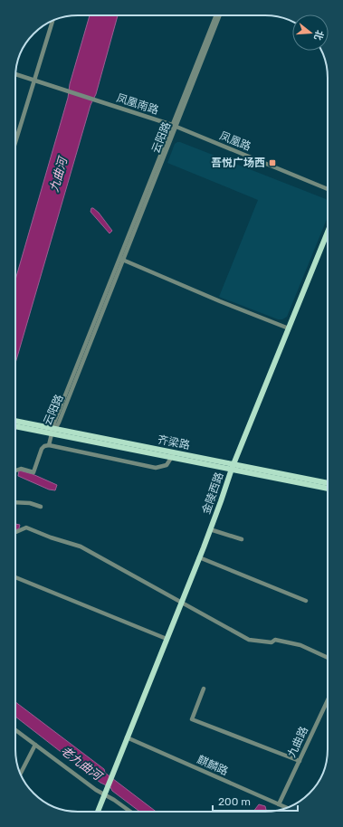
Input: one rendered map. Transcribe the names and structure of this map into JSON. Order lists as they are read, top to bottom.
{
  "streets": {
    "main road": ["齐梁路", "金陵西路"],
    "street": [
      "凤凰南路",
      "云阳路",
      "凤凰路",
      "九曲路",
      "麒麟路"
    ]
  },
  "crossings": [
    ["凤凰南路", "云阳路"],
    ["凤凰南路", "凤凰路"],
    ["云阳路", "凤凰路"],
    ["云阳路", "齐梁路"],
    ["齐梁路", "金陵西路"],
    ["金陵西路", "麒麟路"],
    ["九曲路", "麒麟路"]
  ],
  "water": ["九曲河", "老九曲河"],
  "places": {
    "transit": ["吾悦广场西"]
  },
  "scale_bar": "200 m",
  "north": "right"
}
